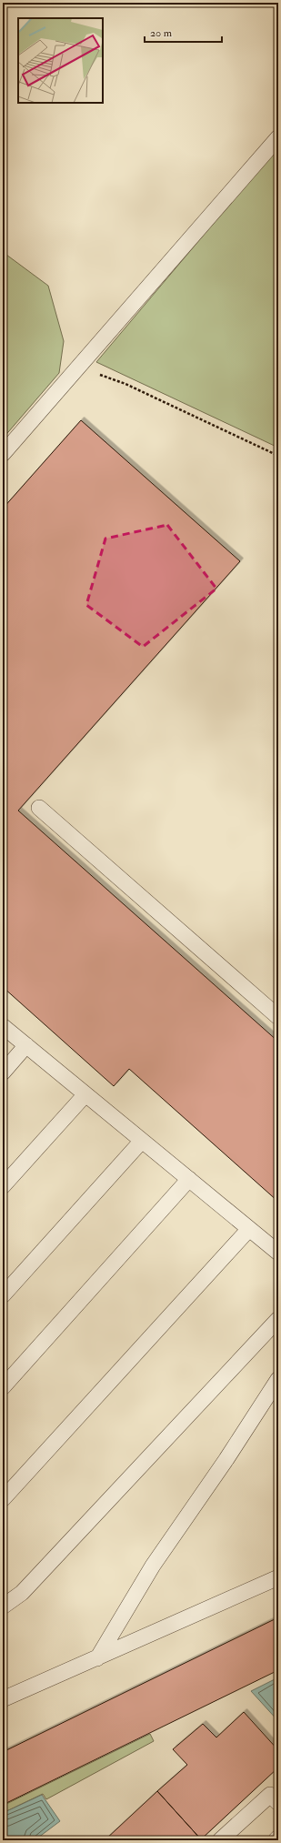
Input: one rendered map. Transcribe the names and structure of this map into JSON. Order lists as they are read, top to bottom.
{
  "scale_bar": "20 m"
}
